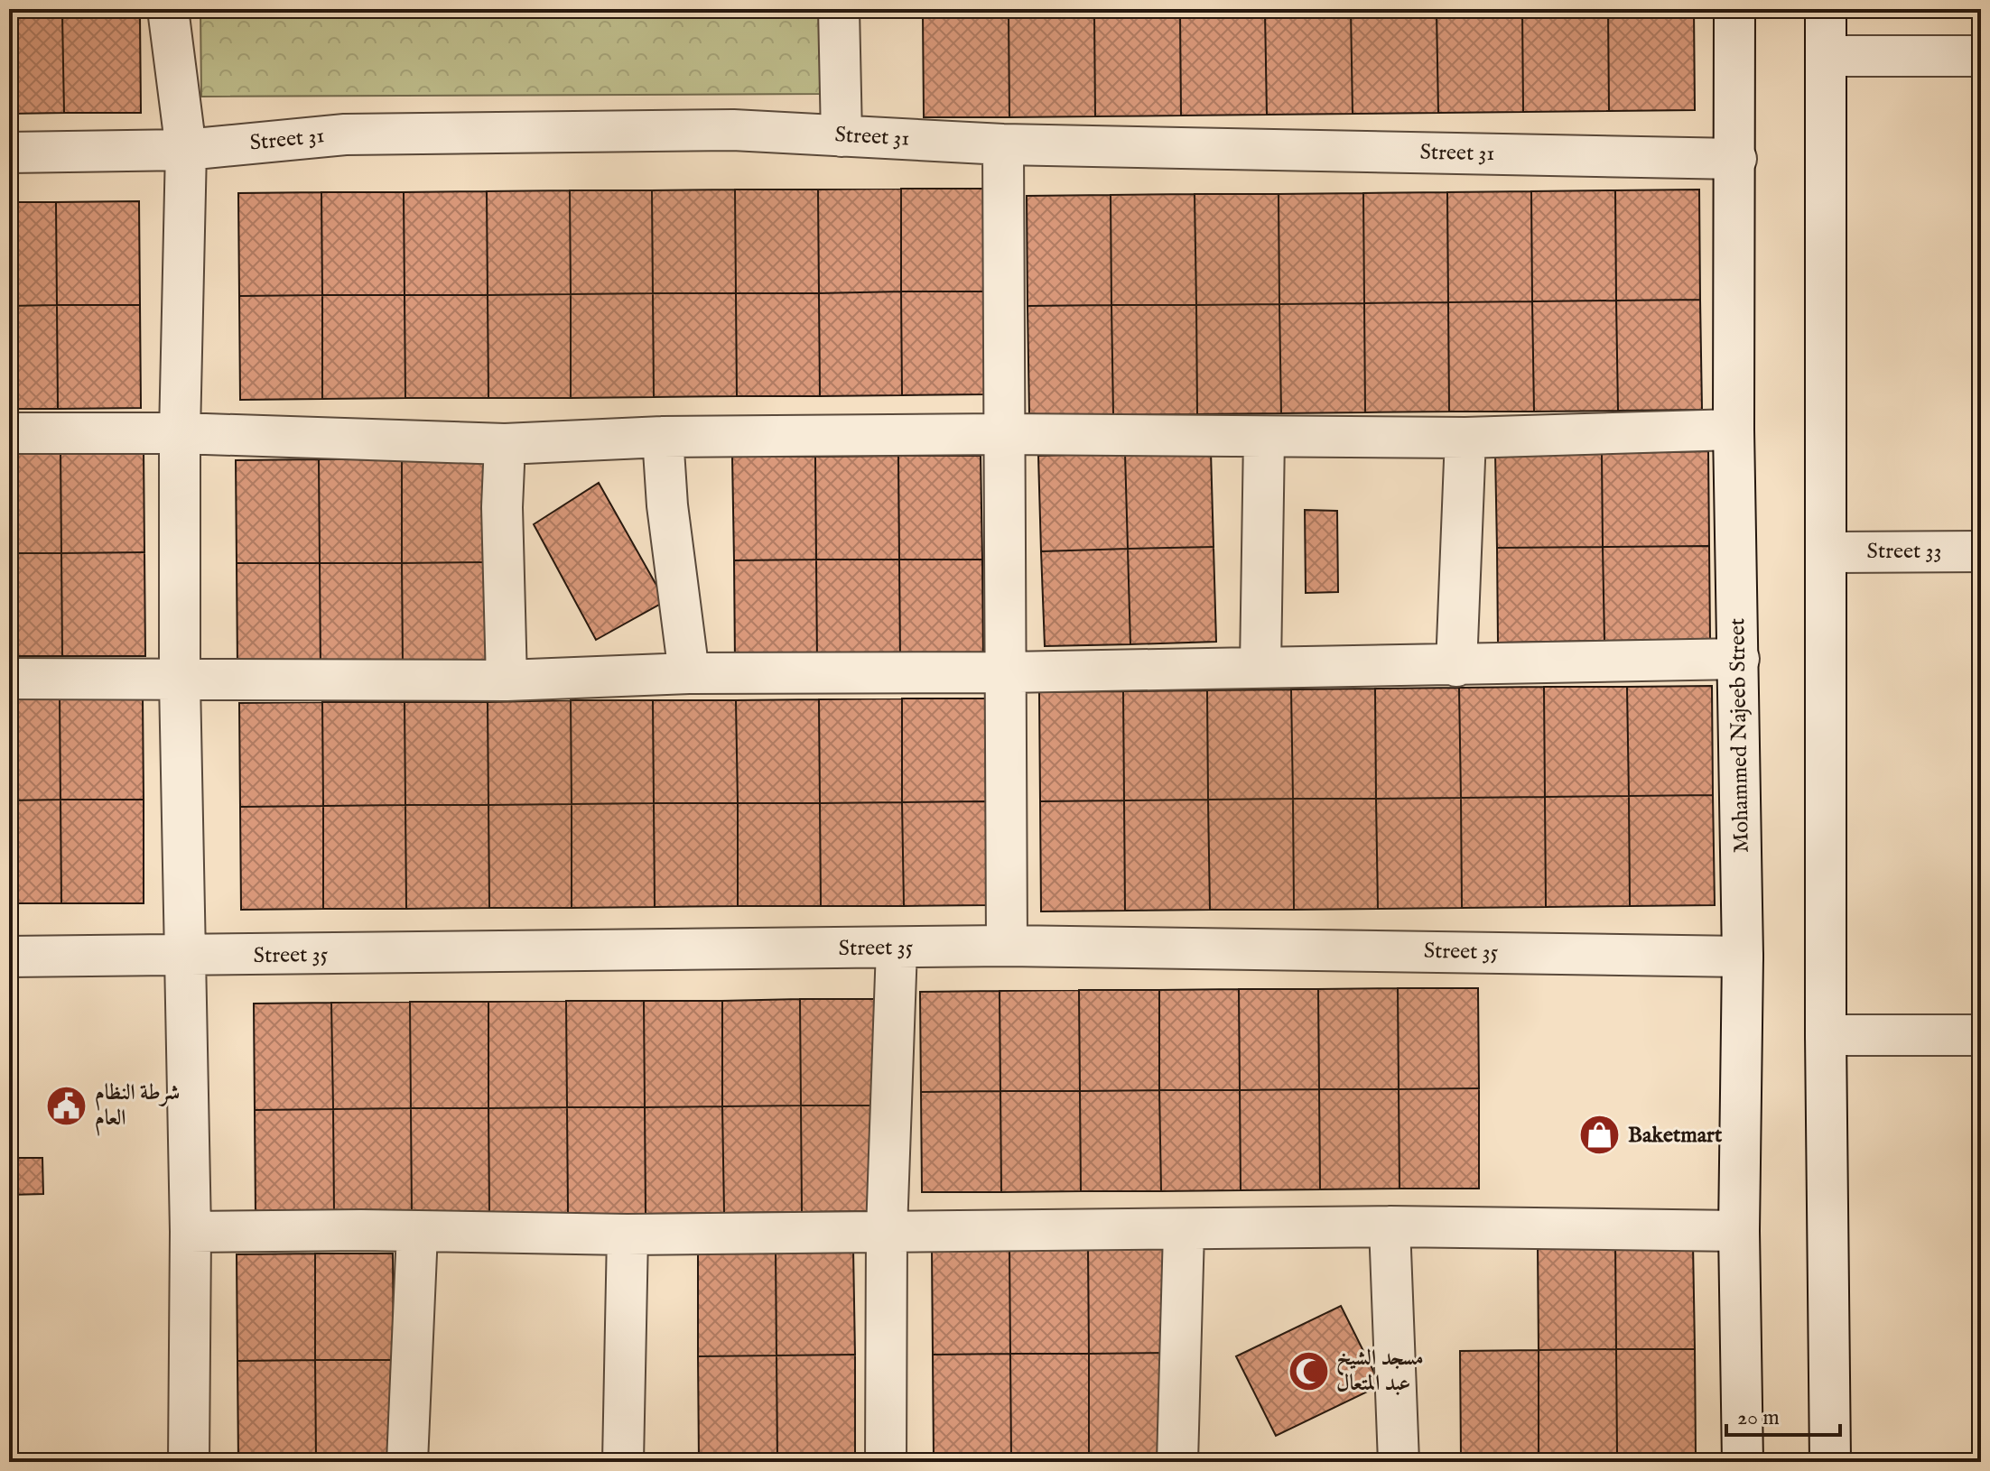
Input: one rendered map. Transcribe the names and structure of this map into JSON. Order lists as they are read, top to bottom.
{
  "streets": {
    "street": [
      "Street 31",
      "Street 33",
      "Mohammed Najeeb Street",
      "Street 35"
    ]
  },
  "crossings": [
    ["Street 31", "Mohammed Najeeb Street"],
    ["Mohammed Najeeb Street", "Street 35"]
  ],
  "places": {
    "public building": ["شرطة النظام العام"],
    "shop": ["Baketmart"],
    "mosque": ["مسجد الشيخ عبد المتعال"]
  },
  "scale_bar": "20 m"
}
